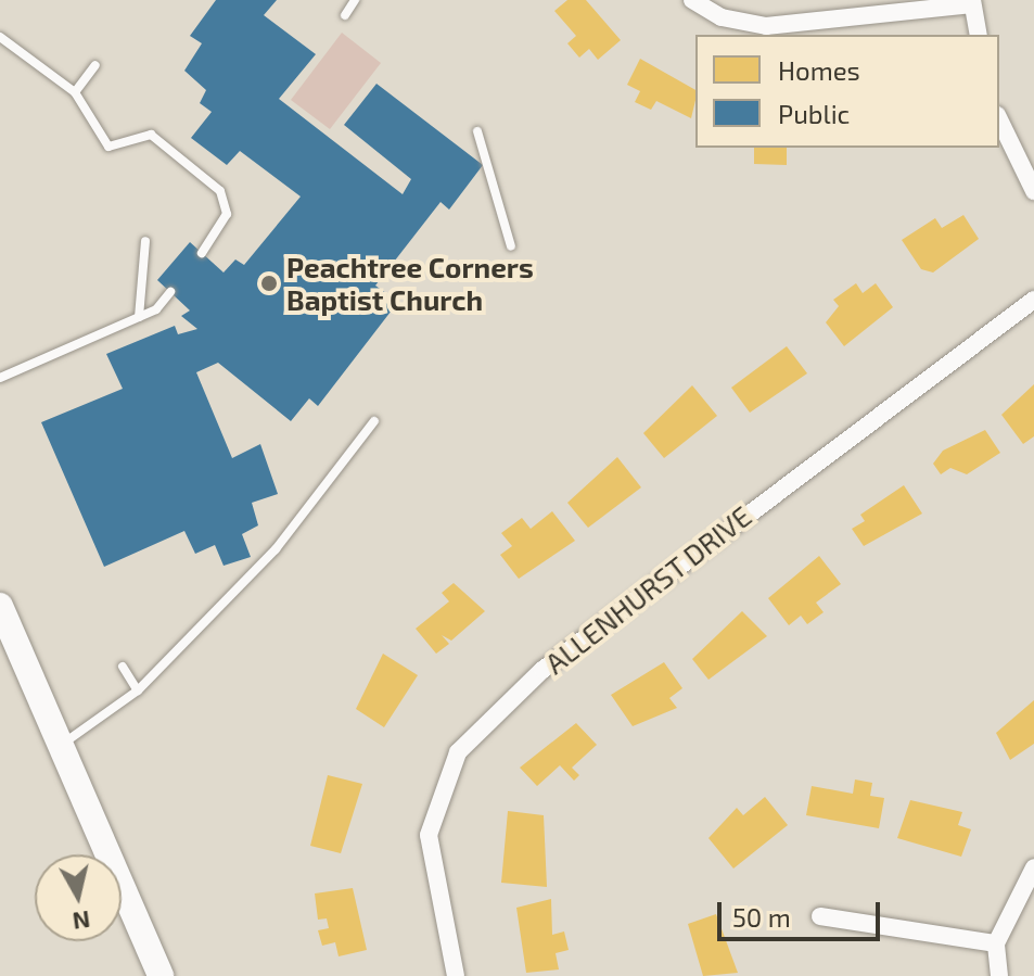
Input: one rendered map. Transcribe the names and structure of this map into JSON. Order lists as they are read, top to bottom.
{
  "streets": {
    "street": ["ALLENHURST DRIVE"]
  },
  "places": ["Peachtree Corners Baptist Church"],
  "legend": ["Homes", "Public"],
  "scale_bar": "50 m",
  "north": "bottom"
}
